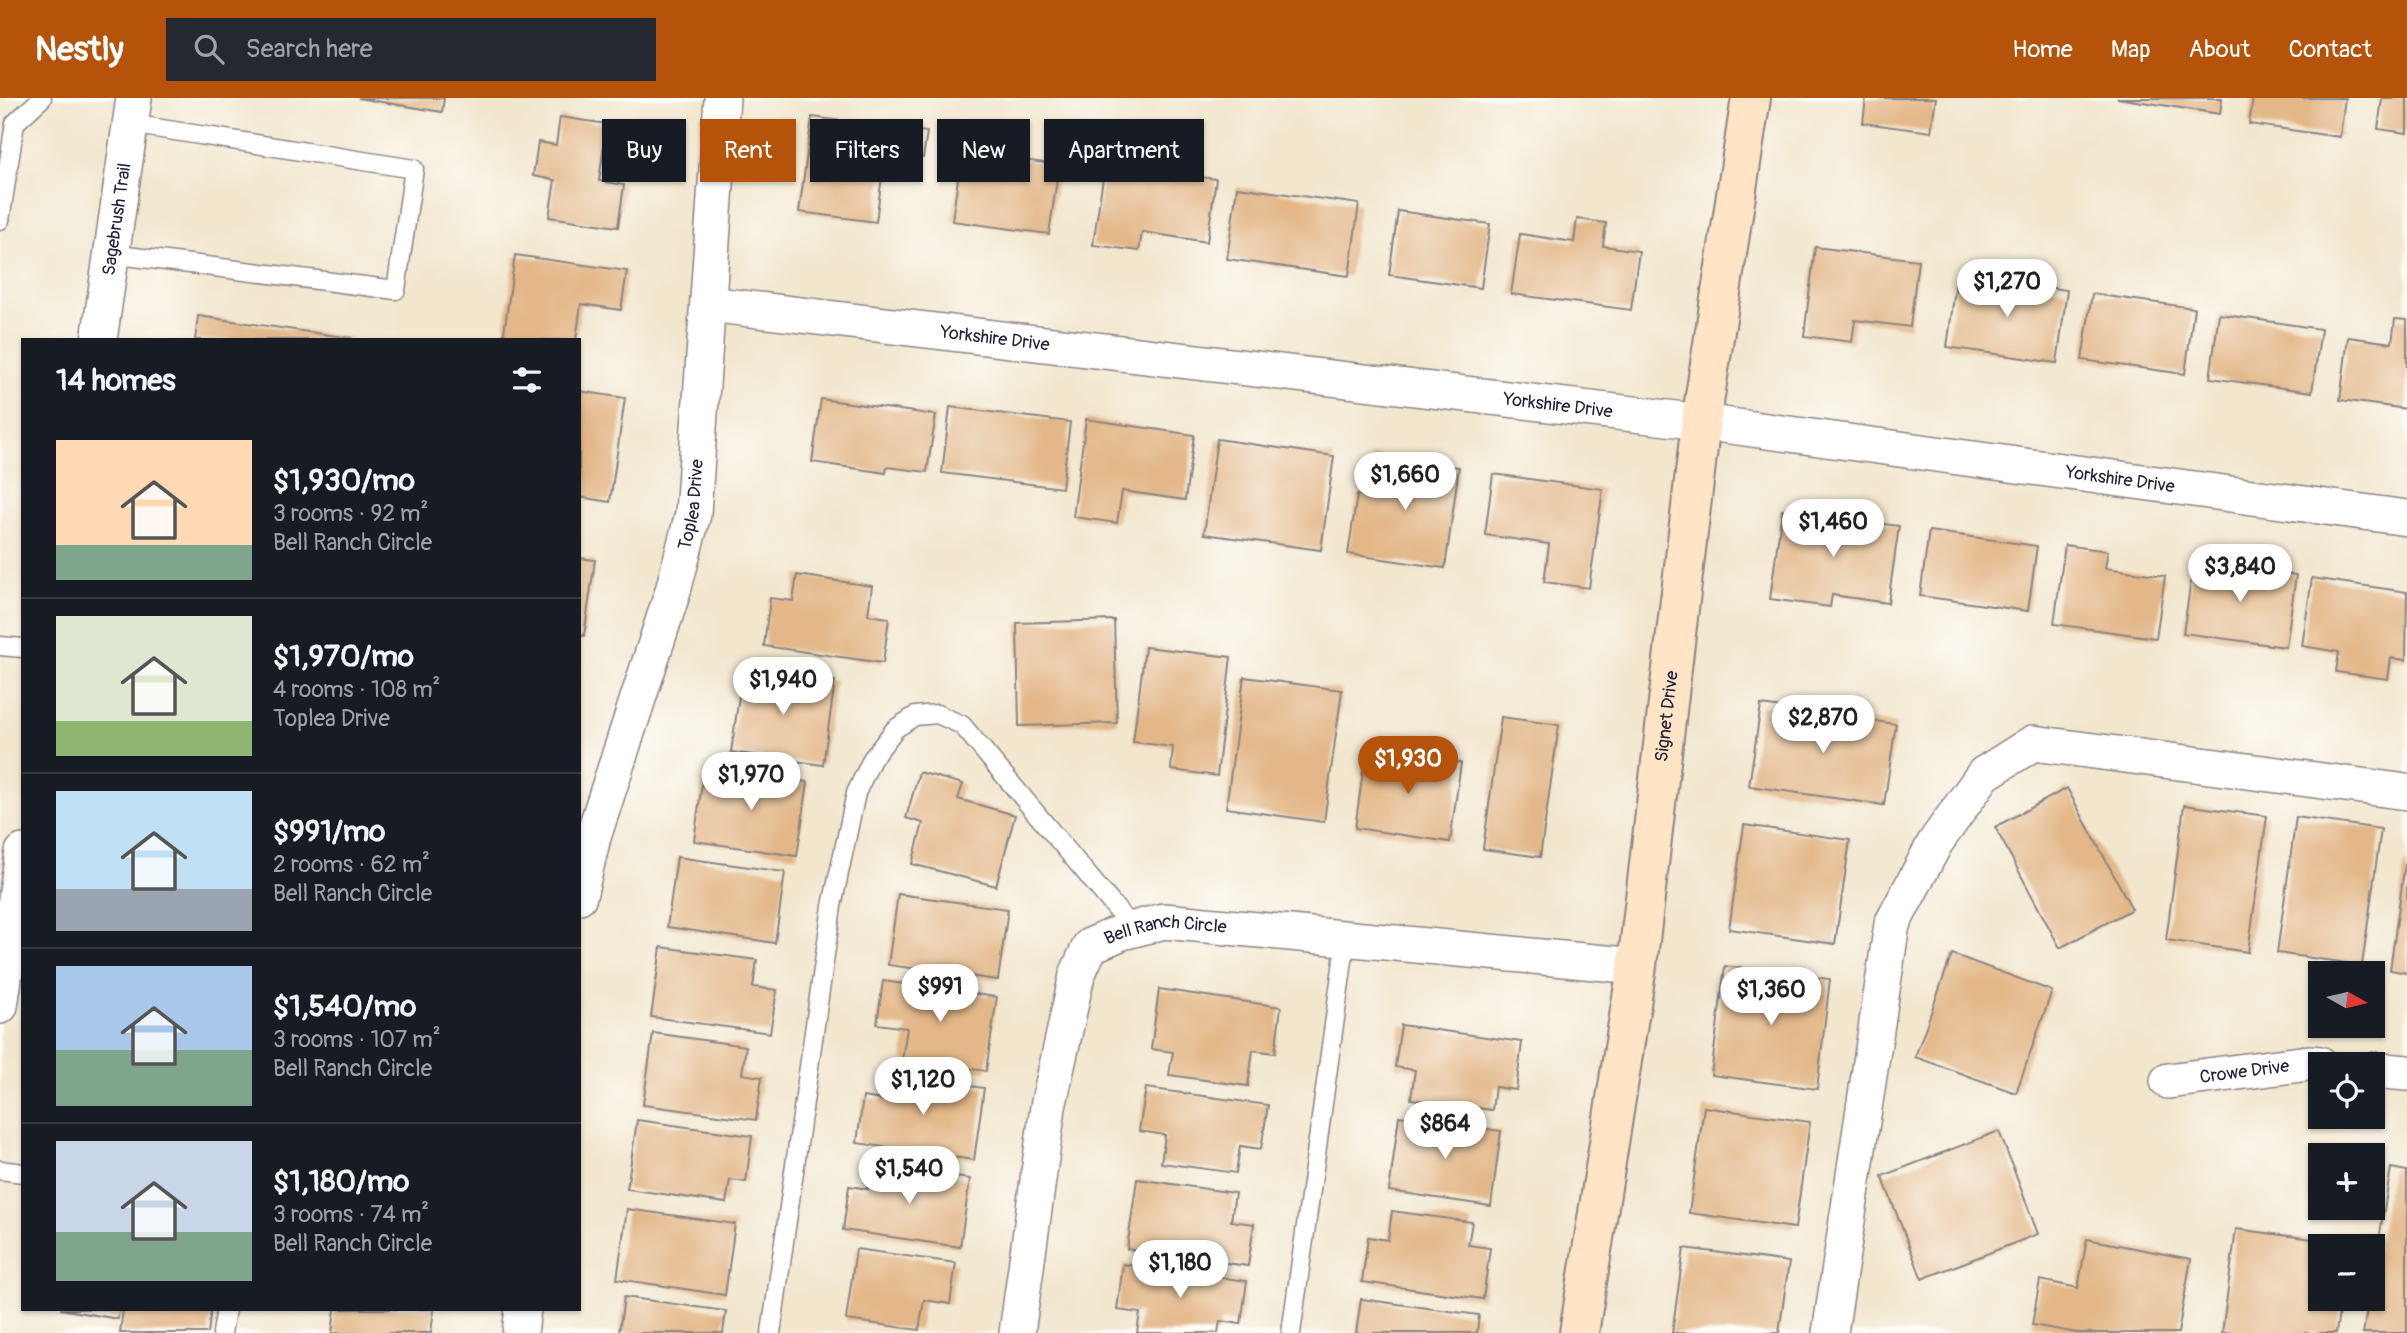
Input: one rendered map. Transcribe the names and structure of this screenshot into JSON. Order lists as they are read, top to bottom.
{
  "streets": {
    "street": [
      "Sagebrush Trail",
      "Yorkshire Drive",
      "Toplea Drive",
      "Signet Drive",
      "Bell Ranch Circle",
      "Crowe Drive"
    ]
  },
  "crossings": [
    ["Yorkshire Drive", "Toplea Drive"],
    ["Yorkshire Drive", "Signet Drive"],
    ["Signet Drive", "Bell Ranch Circle"]
  ],
  "north": "right",
  "page": {
    "header": "Nestly",
    "search": "Search here",
    "nav": [
      "Home",
      "Map",
      "About",
      "Contact"
    ],
    "chip": [
      "Buy",
      "Rent",
      "Filters",
      "New",
      "Apartment"
    ],
    "price": [
      "$1,270",
      "$1,660",
      "$1,460",
      "$3,840",
      "$1,940",
      "$2,870",
      "$1,930",
      "$1,970",
      "$991",
      "$1,360",
      "$1,120",
      "$864",
      "$1,540",
      "$1,180"
    ],
    "heading": "14 homes",
    "list": [
      {
        "name": "$1,930/mo",
        "note": "3 rooms · 92 m² · Bell Ranch Circle"
      },
      {
        "name": "$1,970/mo",
        "note": "4 rooms · 108 m² · Toplea Drive"
      },
      {
        "name": "$991/mo",
        "note": "2 rooms · 62 m² · Bell Ranch Circle"
      },
      {
        "name": "$1,540/mo",
        "note": "3 rooms · 107 m² · Bell Ranch Circle"
      },
      {
        "name": "$1,180/mo",
        "note": "3 rooms · 74 m² · Bell Ranch Circle"
      }
    ],
    "map_buttons": ["+", "−"]
  }
}
